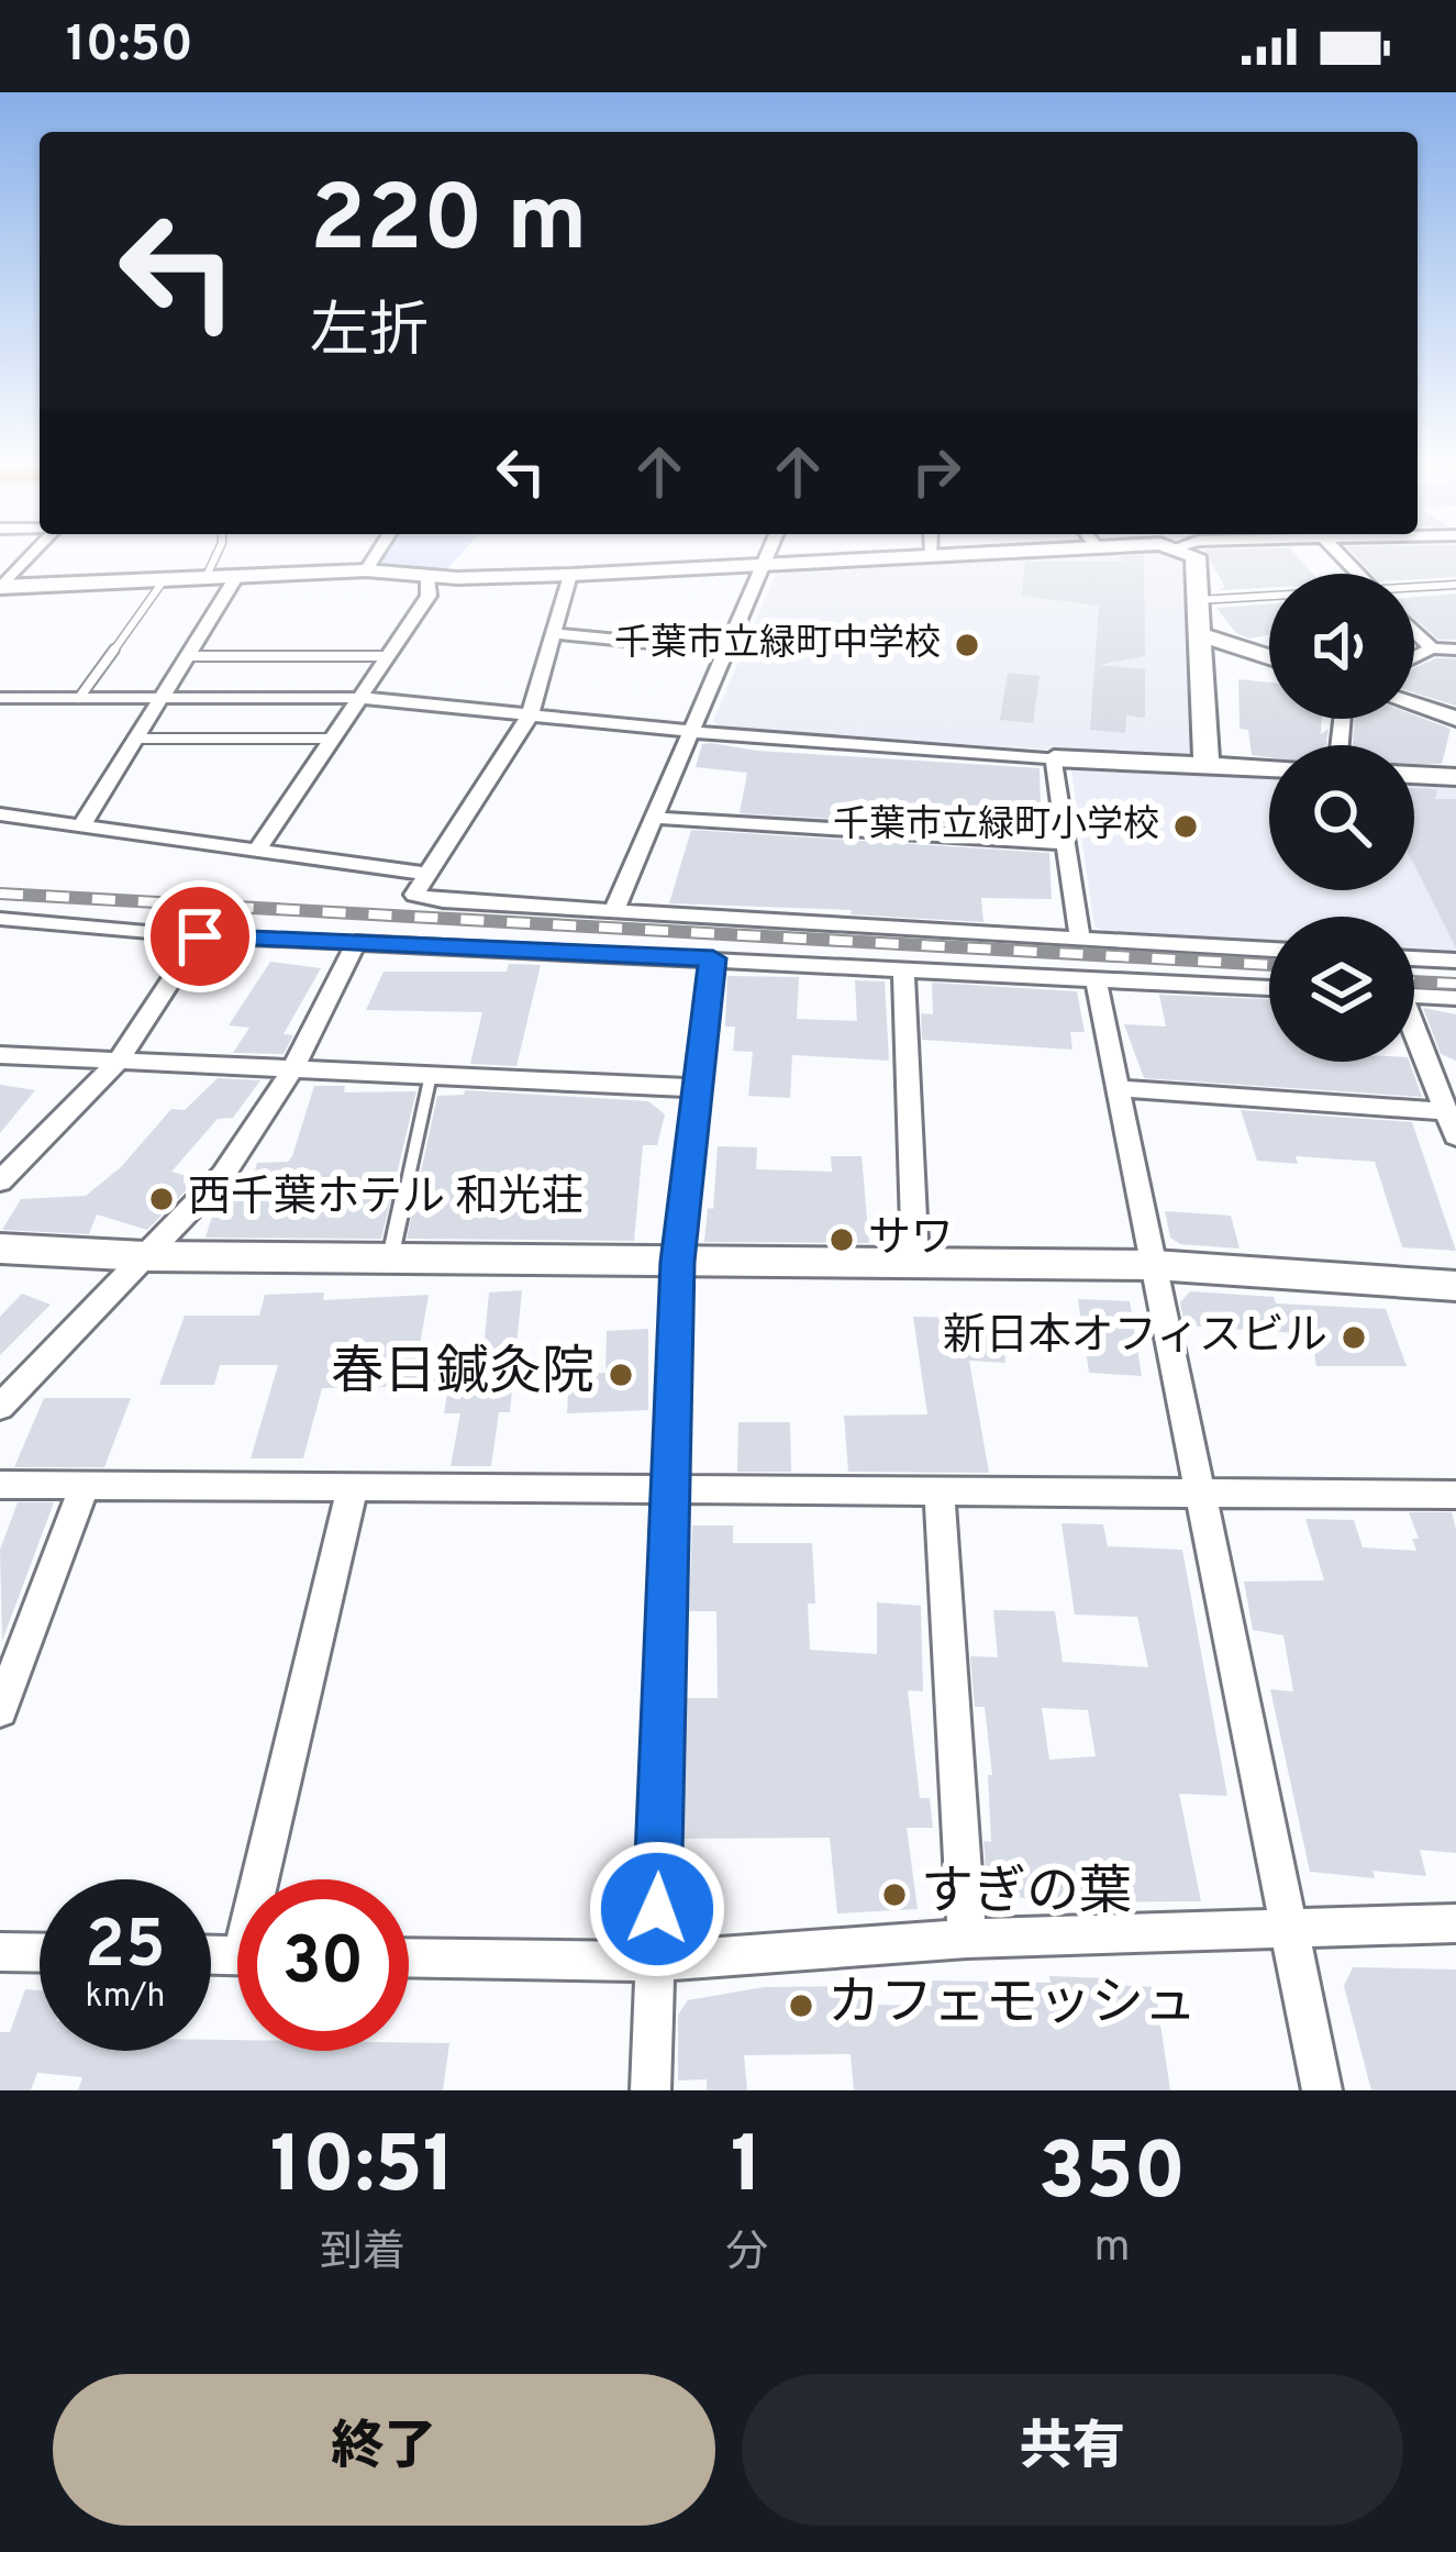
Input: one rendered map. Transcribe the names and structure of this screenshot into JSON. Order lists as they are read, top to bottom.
{
  "places": [
    "千葉市立緑町中学校",
    "千葉市立緑町小学校",
    "西千葉ホテル 和光荘",
    "サワ",
    "新日本オフィスビル",
    "春日鍼灸院",
    "すぎの葉",
    "カフェモッシュ"
  ],
  "page": {
    "status": "10:50",
    "turn": ["220 m", "左折"],
    "speed": "25 km/h",
    "limit": "30",
    "eta": [
      "10:51",
      "到着",
      "1",
      "分",
      "350",
      "m"
    ],
    "buttons": ["終了", "共有"]
  }
}
